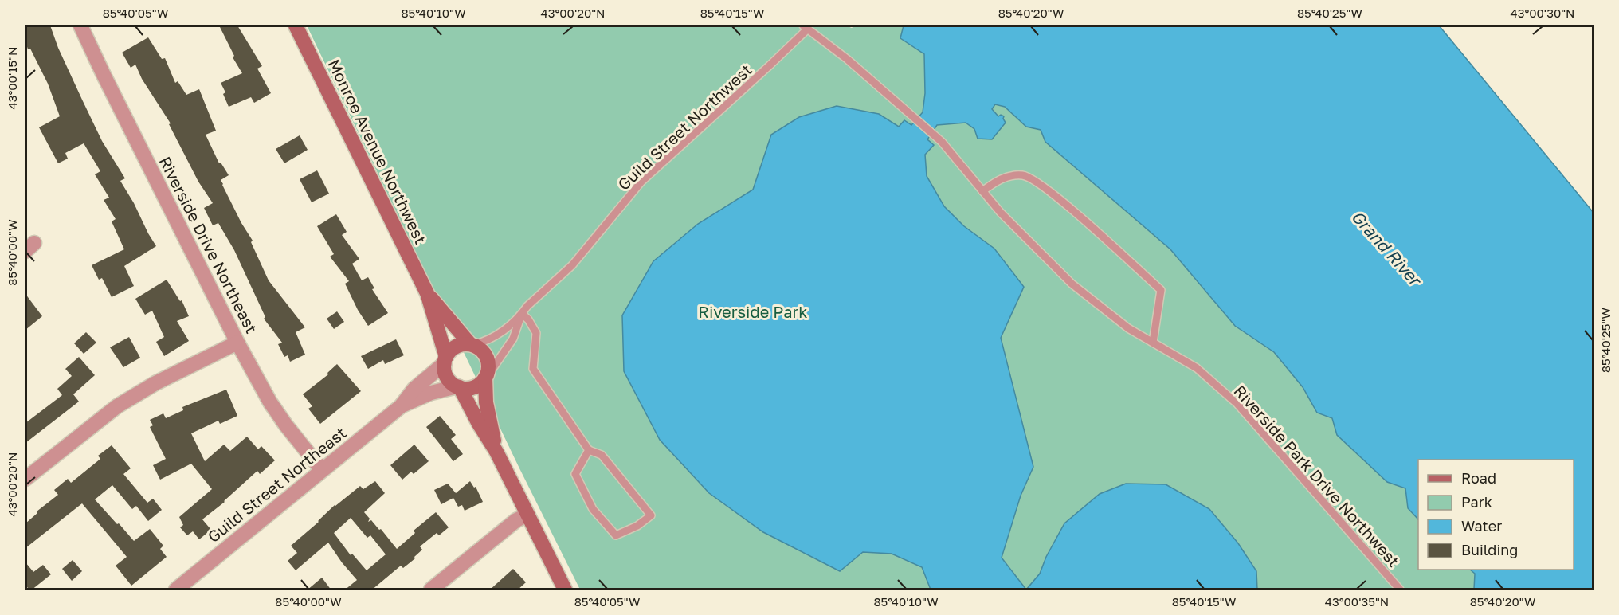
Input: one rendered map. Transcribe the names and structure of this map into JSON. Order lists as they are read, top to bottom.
{
  "streets": {
    "main road": ["Monroe Avenue Northwest"],
    "street": ["Riverside Drive Northeast", "Guild Street Northeast"],
    "lane": ["Guild Street Northwest", "Riverside Park Drive Northwest"]
  },
  "crossings": [
    ["Guild Street Northwest", "Monroe Avenue Northwest"],
    ["Guild Street Northwest", "Riverside Park Drive Northwest"],
    ["Guild Street Northwest", "Guild Street Northeast"],
    ["Monroe Avenue Northwest", "Guild Street Northeast"],
    ["Riverside Drive Northeast", "Guild Street Northeast"]
  ],
  "water": ["Grand River"],
  "parks": ["Riverside Park"],
  "legend": [
    "Road",
    "Park",
    "Water",
    "Building"
  ],
  "coordinates": [
    "85°40'05\"W",
    "85°40'10\"W",
    "43°00'20\"N",
    "85°40'15\"W",
    "85°40'20\"W",
    "85°40'25\"W",
    "43°00'30\"N",
    "43°00'15\"N",
    "85°40'00\"W",
    "43°00'35\"N"
  ]
}
